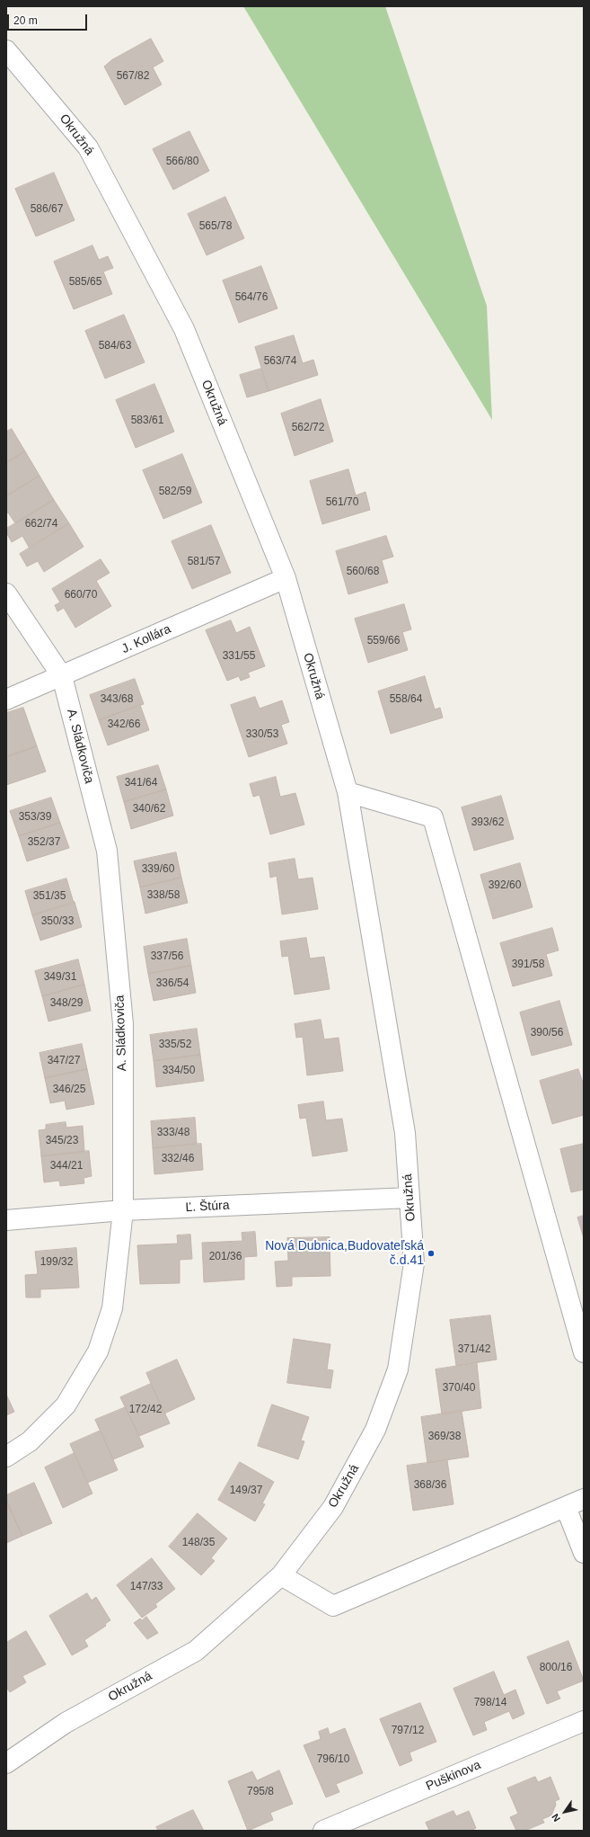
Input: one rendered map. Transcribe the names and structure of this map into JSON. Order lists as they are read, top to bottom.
{
  "streets": {
    "street": [
      "Okružná",
      "J. Kollára",
      "A. Sládkoviča",
      "Ľ. Štúra",
      "Puškinova"
    ]
  },
  "crossings": [
    ["Okružná", "J. Kollára"],
    ["Okružná", "Ľ. Štúra"],
    ["J. Kollára", "A. Sládkoviča"],
    ["A. Sládkoviča", "Ľ. Štúra"]
  ],
  "places": ["Nová Dubnica,Budovateľská č.d.41"],
  "house_numbers": [
    "567/82",
    "566/80",
    "586/67",
    "565/78",
    "585/65",
    "564/76",
    "584/63",
    "563/74",
    "583/61",
    "562/72",
    "582/59",
    "561/70",
    "662/74",
    "581/57",
    "560/68",
    "660/70",
    "559/66",
    "331/55",
    "343/68",
    "558/64",
    "342/66",
    "330/53",
    "341/64",
    "340/62",
    "353/39",
    "393/62",
    "352/37",
    "339/60",
    "392/60",
    "338/58",
    "351/35",
    "350/33",
    "337/56",
    "391/58",
    "349/31",
    "336/54",
    "348/29",
    "390/56",
    "335/52",
    "347/27",
    "334/50",
    "346/25",
    "333/48",
    "345/23",
    "332/46",
    "344/21",
    "201/36",
    "199/32",
    "371/42",
    "370/40",
    "172/42",
    "369/38",
    "368/36",
    "149/37",
    "148/35",
    "147/33",
    "800/16",
    "798/14",
    "797/12",
    "796/10",
    "795/8"
  ],
  "scale_bar": "20 m",
  "north": "bottom left"
}
